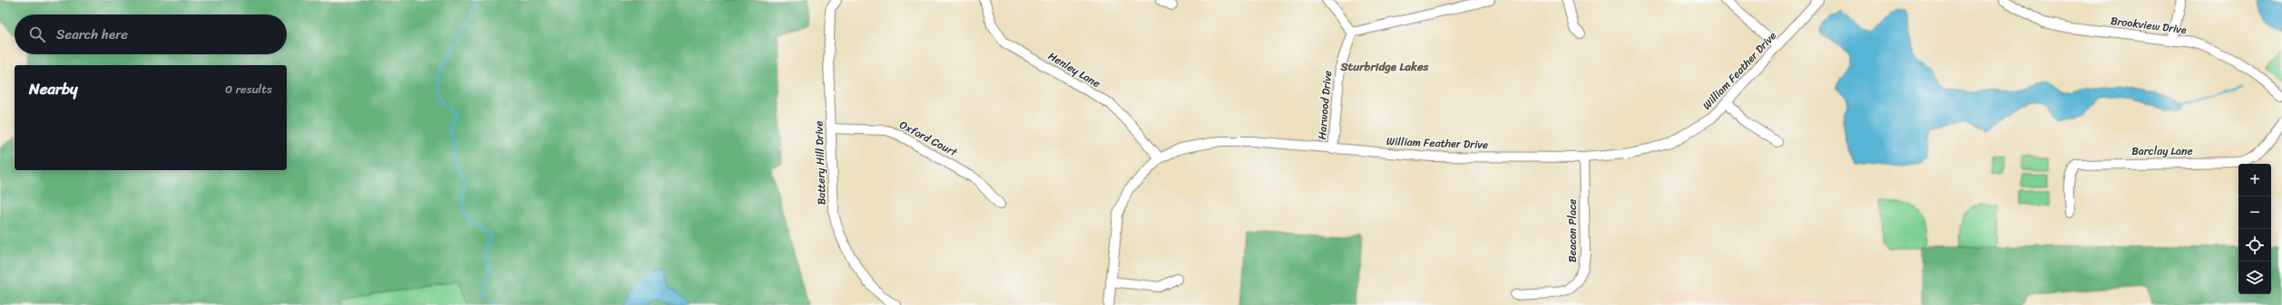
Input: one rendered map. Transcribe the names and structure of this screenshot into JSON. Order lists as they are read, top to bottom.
{
  "streets": {
    "street": [
      "Brookview Drive",
      "Henley Lane",
      "William Feather Drive",
      "Harwood Drive",
      "Oxford Court",
      "Barclay Lane",
      "Battery Hill Drive",
      "Beacon Place"
    ]
  },
  "crossings": [
    ["Henley Lane", "William Feather Drive"],
    ["William Feather Drive", "Harwood Drive"],
    ["William Feather Drive", "Beacon Place"],
    ["Oxford Court", "Battery Hill Drive"]
  ],
  "districts": ["Sturbridge Lakes"],
  "page": {
    "search": "Search here",
    "heading": ["Nearby", "0 results"],
    "map_buttons": ["+", "−"]
  }
}
